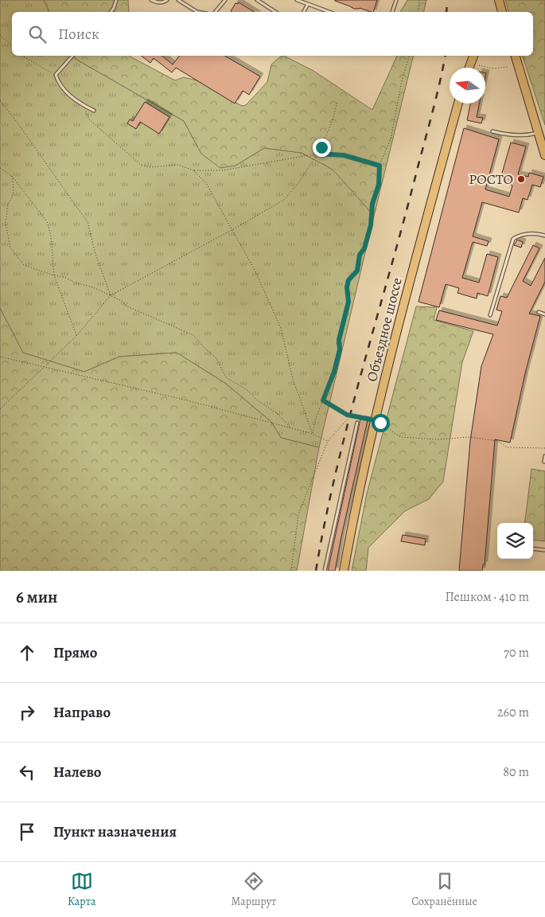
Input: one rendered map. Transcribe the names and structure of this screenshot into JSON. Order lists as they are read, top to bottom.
{
  "streets": {
    "main road": ["Объездное шоссе"]
  },
  "places": ["РОСТО"],
  "north": "left",
  "page": {
    "search": "Поиск",
    "heading": ["6 мин", "Пешком · 410 m"],
    "list": [
      ["Прямо", "70 m"],
      ["Направо", "260 m"],
      ["Налево", "80 m"],
      "Пункт назначения"
    ],
    "nav": ["Карта", "Маршрут", "Сохранённые"]
  }
}
